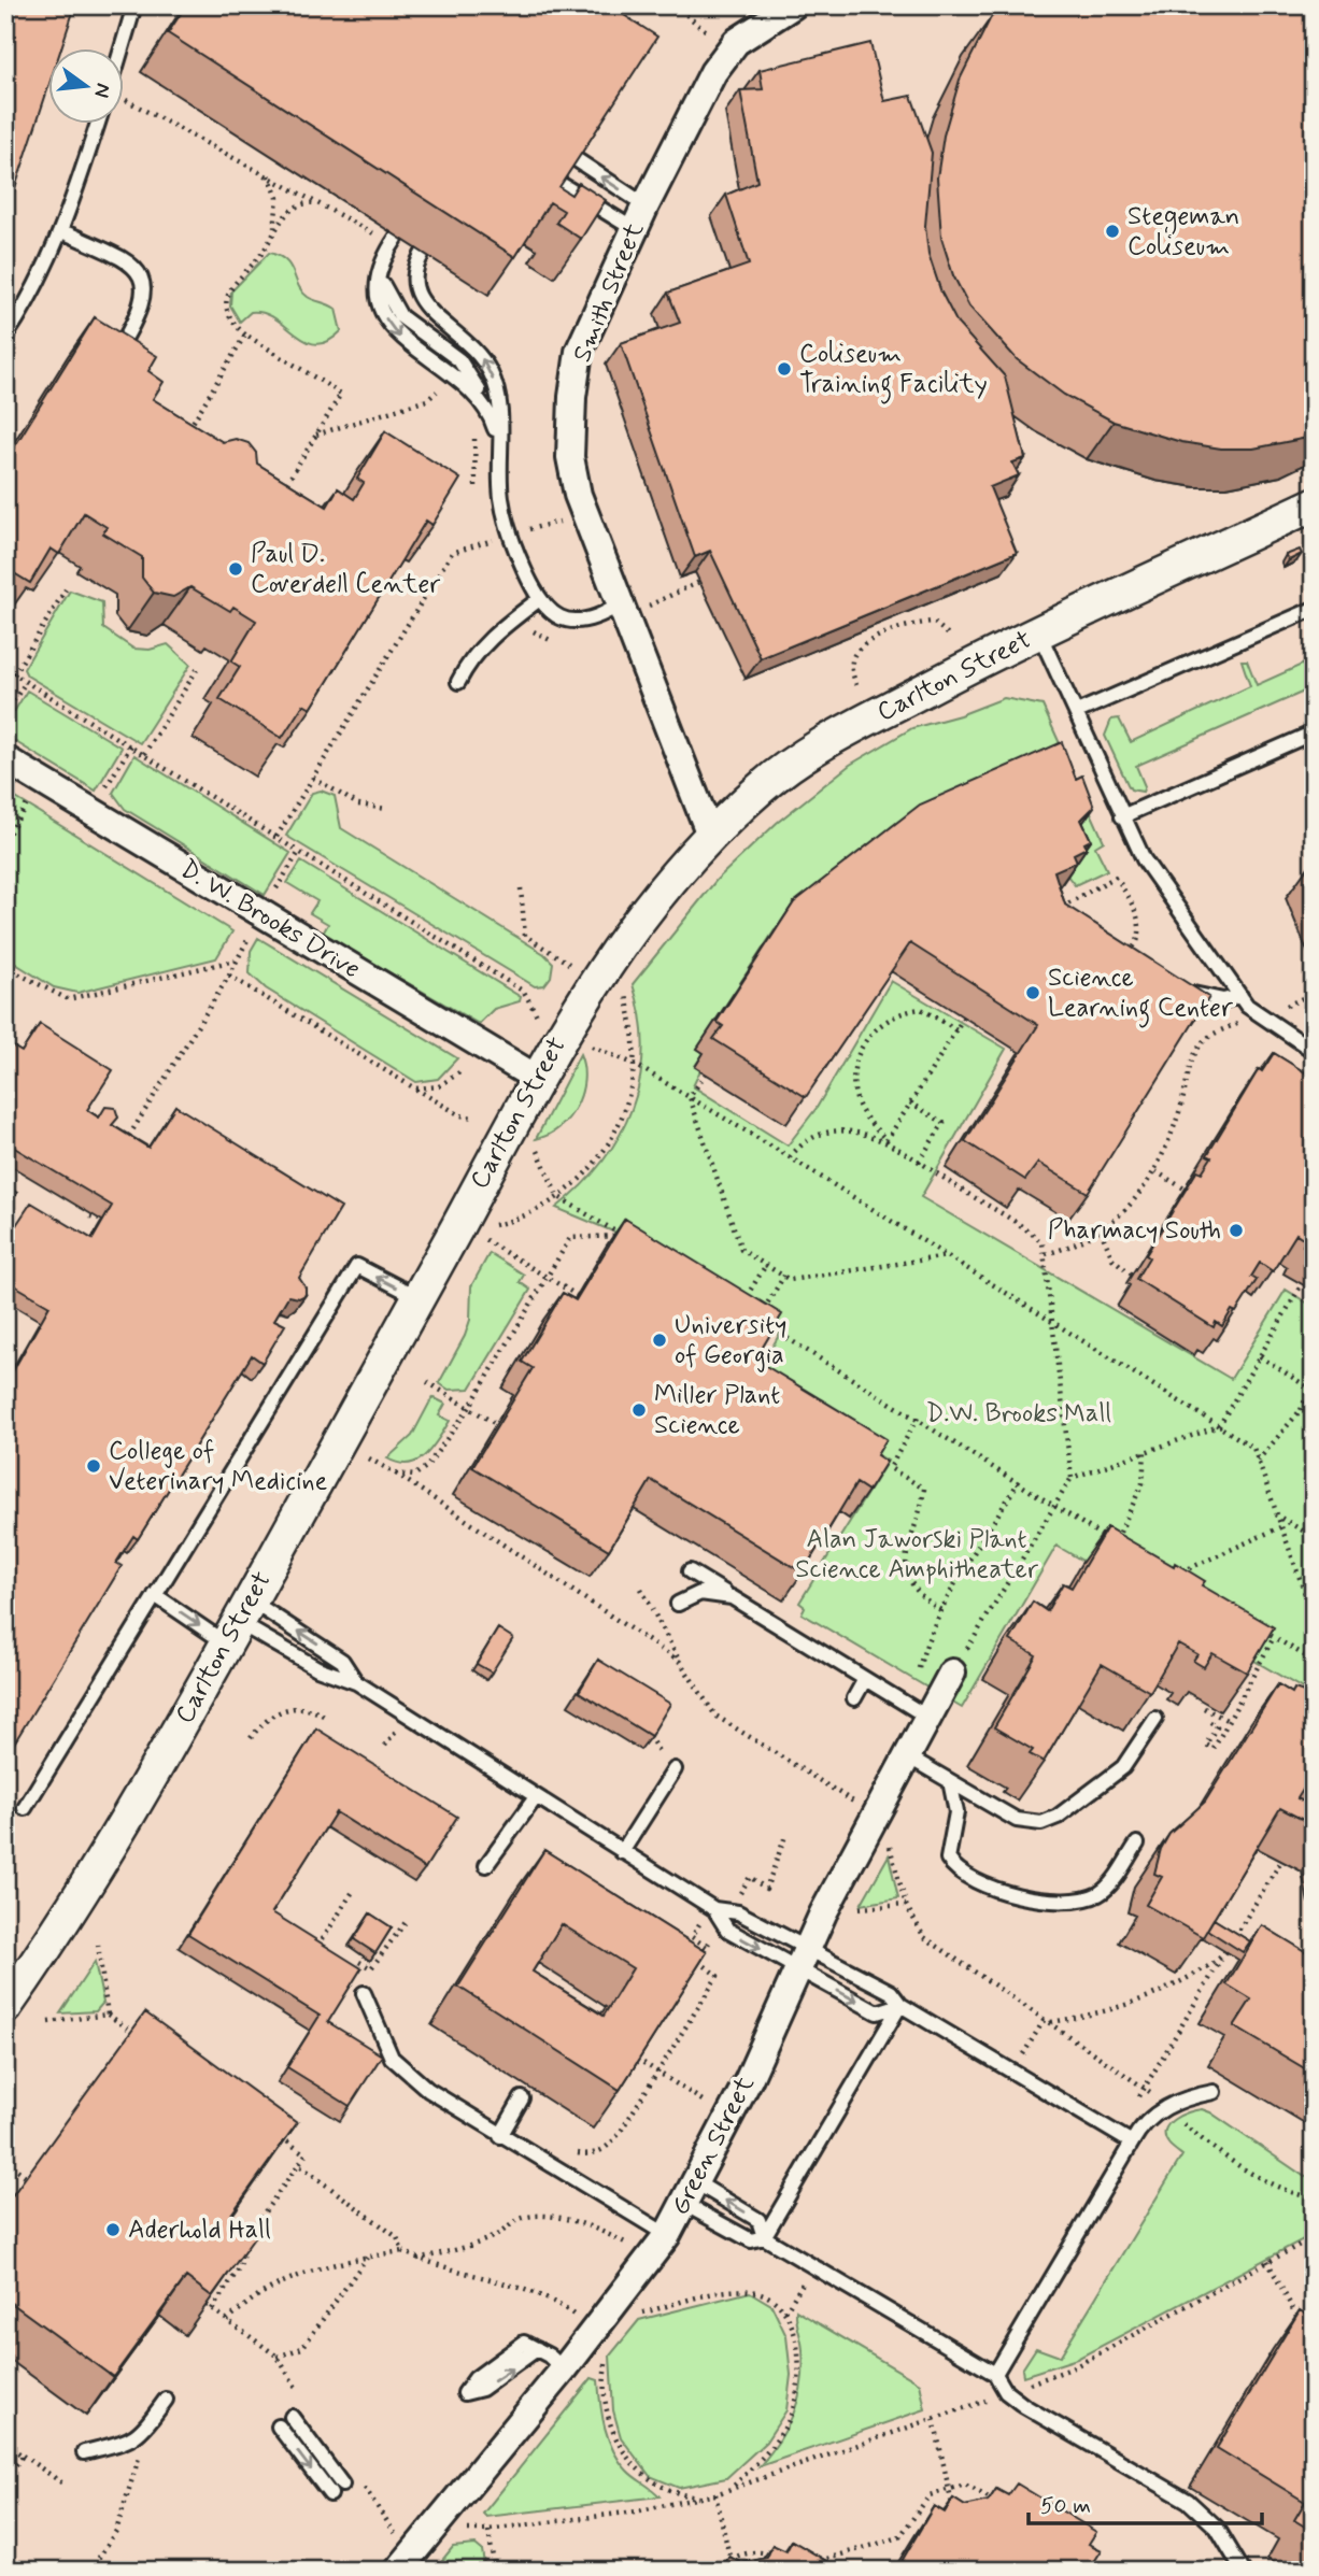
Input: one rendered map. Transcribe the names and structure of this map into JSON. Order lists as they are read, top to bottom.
{
  "streets": {
    "street": [
      "Smith Street",
      "Carlton Street",
      "D. W. Brooks Drive",
      "Green Street"
    ]
  },
  "crossings": [
    ["Smith Street", "Carlton Street"],
    ["Carlton Street", "D. W. Brooks Drive"]
  ],
  "parks": ["D.W. Brooks Mall", "Alan Jaworski Plant Science Amphitheater"],
  "places": [
    "Stegeman Coliseum",
    "Coliseum Training Facility",
    "Paul D. Coverdell Center",
    "Science Learning Center",
    "Pharmacy South",
    "University of Georgia",
    "Miller Plant Science",
    "College of Veterinary Medicine",
    "Aderhold Hall"
  ],
  "scale_bar": "50 m",
  "north": "right"
}
